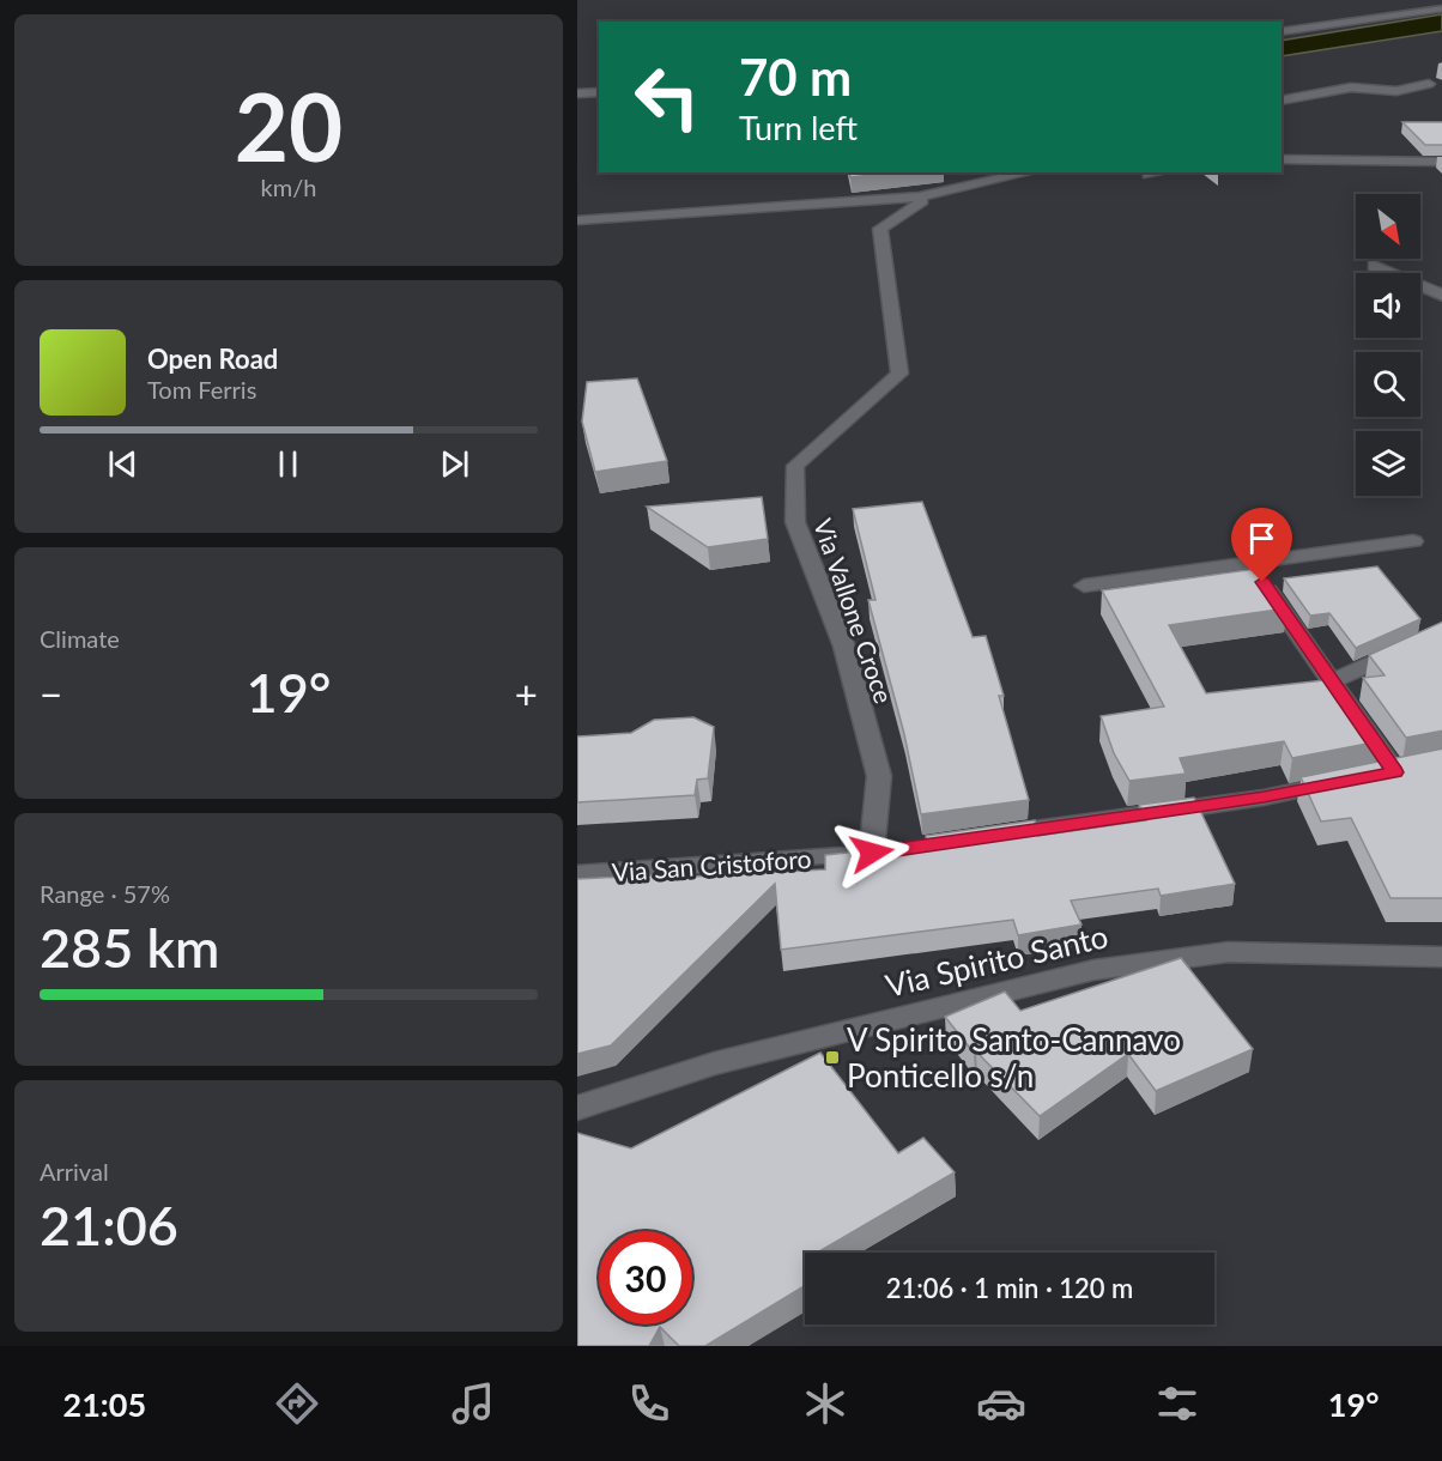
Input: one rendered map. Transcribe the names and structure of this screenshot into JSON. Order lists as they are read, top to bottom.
{
  "streets": {
    "street": ["Via Vallone Croce", "Via San Cristoforo", "Via Spirito Santo"]
  },
  "crossings": [
    ["Via Vallone Croce", "Via San Cristoforo"]
  ],
  "places": {
    "transit": ["V Spirito Santo-Cannavo Ponticello s/n"]
  },
  "north": "bottom right",
  "page": {
    "tile": [
      ["20", "km/h"],
      "Climate",
      ["Range · 57%", "285 km"],
      ["Arrival", "21:06"]
    ],
    "turn": ["70 m", "Turn left"],
    "song": ["Open Road", "Tom Ferris"],
    "heat": ["−", "19°", "+"],
    "limit": "30",
    "trip": "21:06 · 1 min · 120 m",
    "tabs": ["21:05", "19°"]
  }
}
